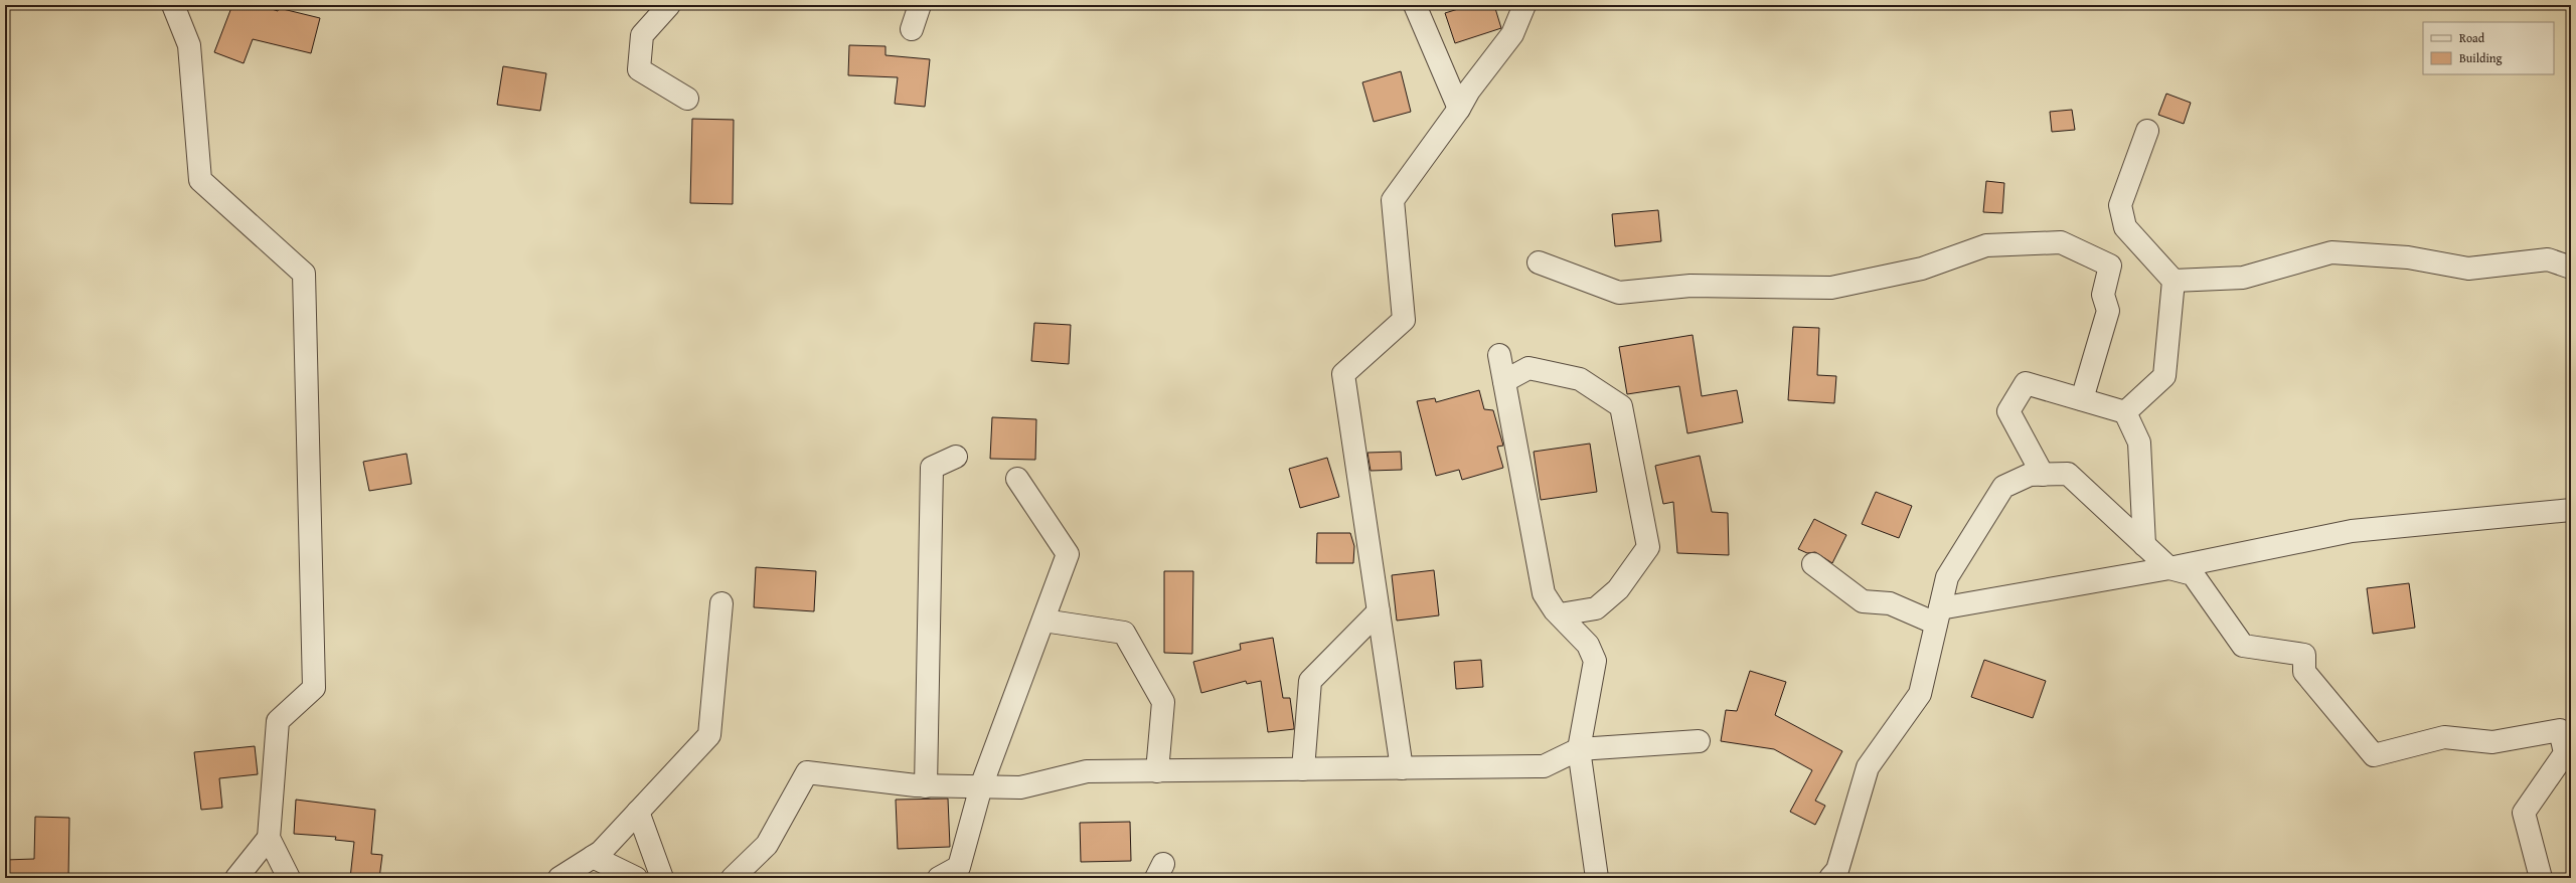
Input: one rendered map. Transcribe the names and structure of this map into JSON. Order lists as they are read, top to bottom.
{
  "legend": ["Road", "Building"]
}
